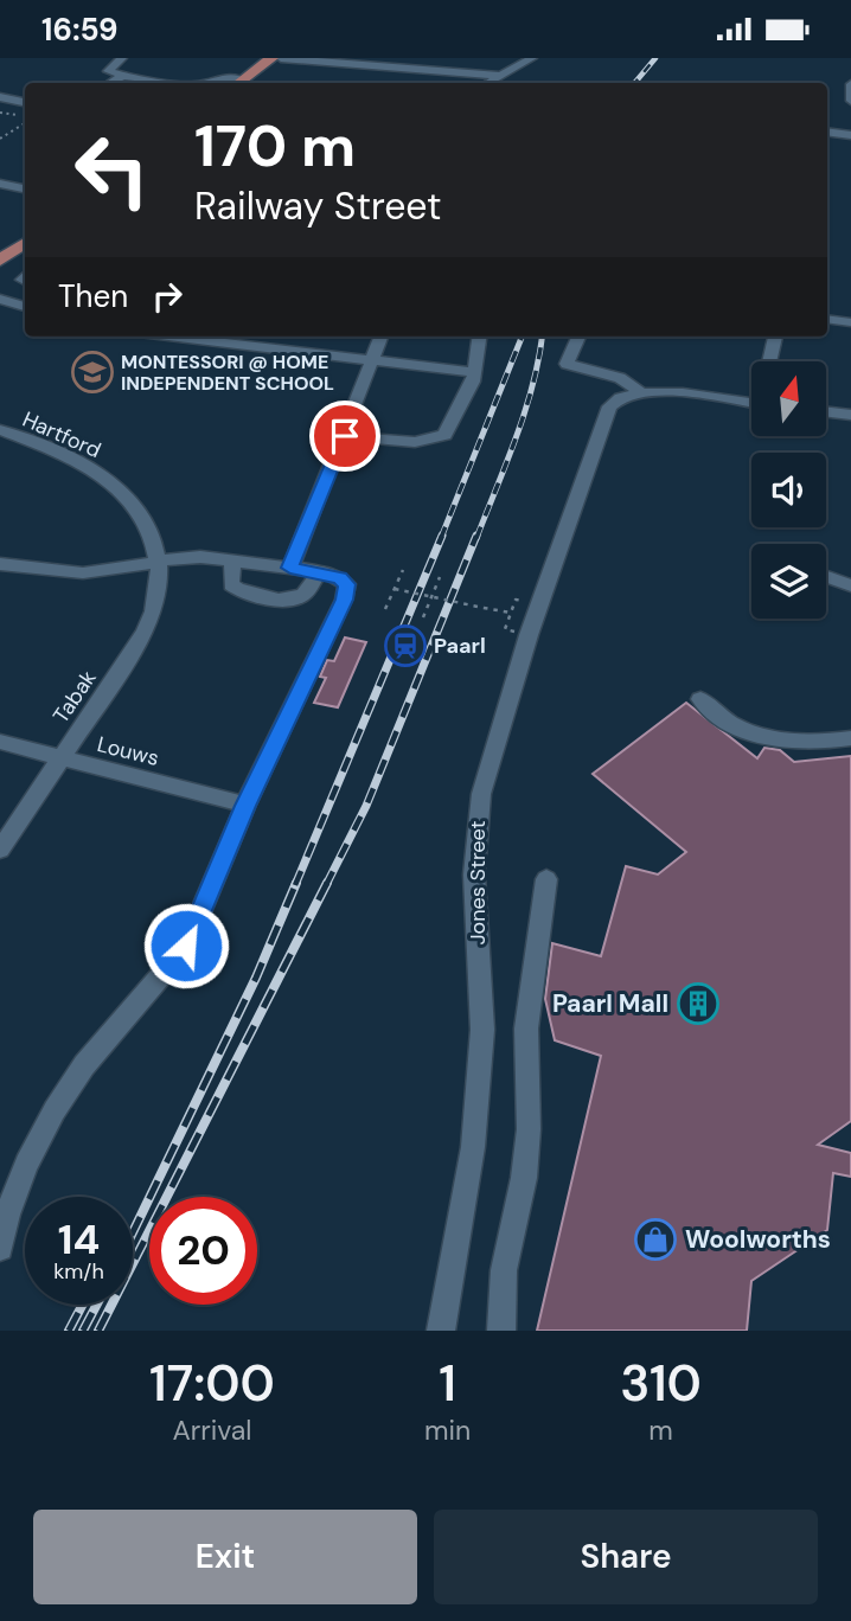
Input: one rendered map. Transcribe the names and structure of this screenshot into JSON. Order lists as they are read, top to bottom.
{
  "streets": {
    "street": [
      "Hartford",
      "Tabak",
      "Louws",
      "Jones Street"
    ]
  },
  "crossings": [
    ["Hartford", "Tabak"],
    ["Tabak", "Louws"]
  ],
  "places": {
    "school or university": ["MONTESSORI @ HOME INDEPENDENT SCHOOL"],
    "station": ["Paarl"],
    "building": ["Paarl Mall"],
    "shop": ["Woolworths"]
  },
  "north": "top",
  "page": {
    "status": "16:59",
    "turn": ["170 m", "Railway Street"],
    "then": "Then",
    "speed": "14 km/h",
    "limit": "20",
    "eta": [
      "17:00",
      "Arrival",
      "1",
      "min",
      "310",
      "m"
    ],
    "buttons": ["Exit", "Share"]
  }
}
